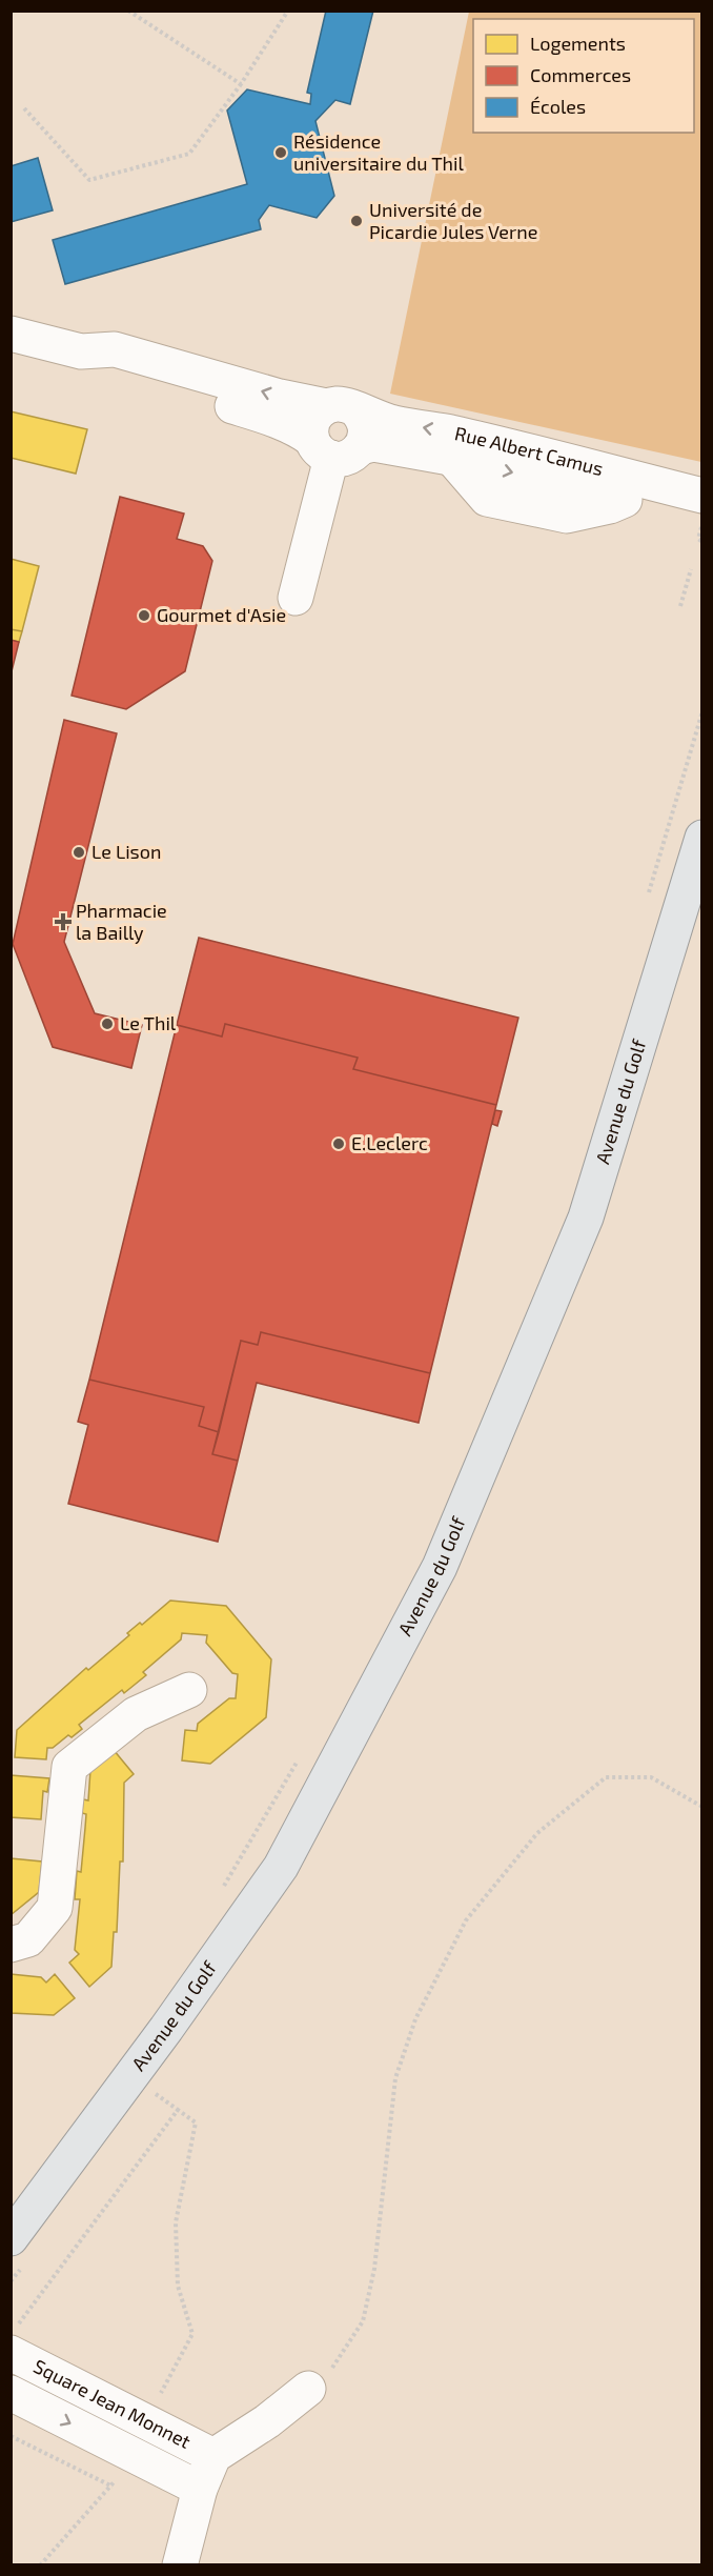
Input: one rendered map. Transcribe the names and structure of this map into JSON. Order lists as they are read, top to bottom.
{
  "streets": {
    "main road": ["Avenue du Golf"],
    "street": ["Rue Albert Camus", "Square Jean Monnet"]
  },
  "places": {
    "other": [
      "Résidence universitaire du Thil",
      "Université de Picardie Jules Verne",
      "Gourmet d'Asie",
      "Le Lison",
      "Le Thil",
      "E.Leclerc"
    ],
    "health": ["Pharmacie la Bailly"]
  },
  "legend": ["Logements", "Commerces", "Écoles"]
}
